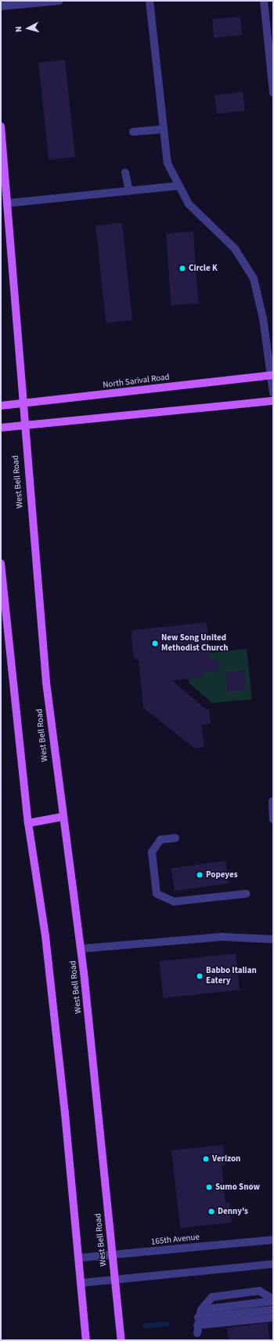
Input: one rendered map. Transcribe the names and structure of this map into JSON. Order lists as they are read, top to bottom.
{
  "streets": {
    "main road": ["North Sarival Road", "West Bell Road"],
    "street": ["165th Avenue"]
  },
  "crossings": [
    ["North Sarival Road", "West Bell Road"],
    ["West Bell Road", "165th Avenue"]
  ],
  "places": [
    "Circle K",
    "New Song United Methodist Church",
    "Popeyes",
    "Babbo Italian Eatery",
    "Verizon",
    "Sumo Snow",
    "Denny's"
  ],
  "north": "left"
}
